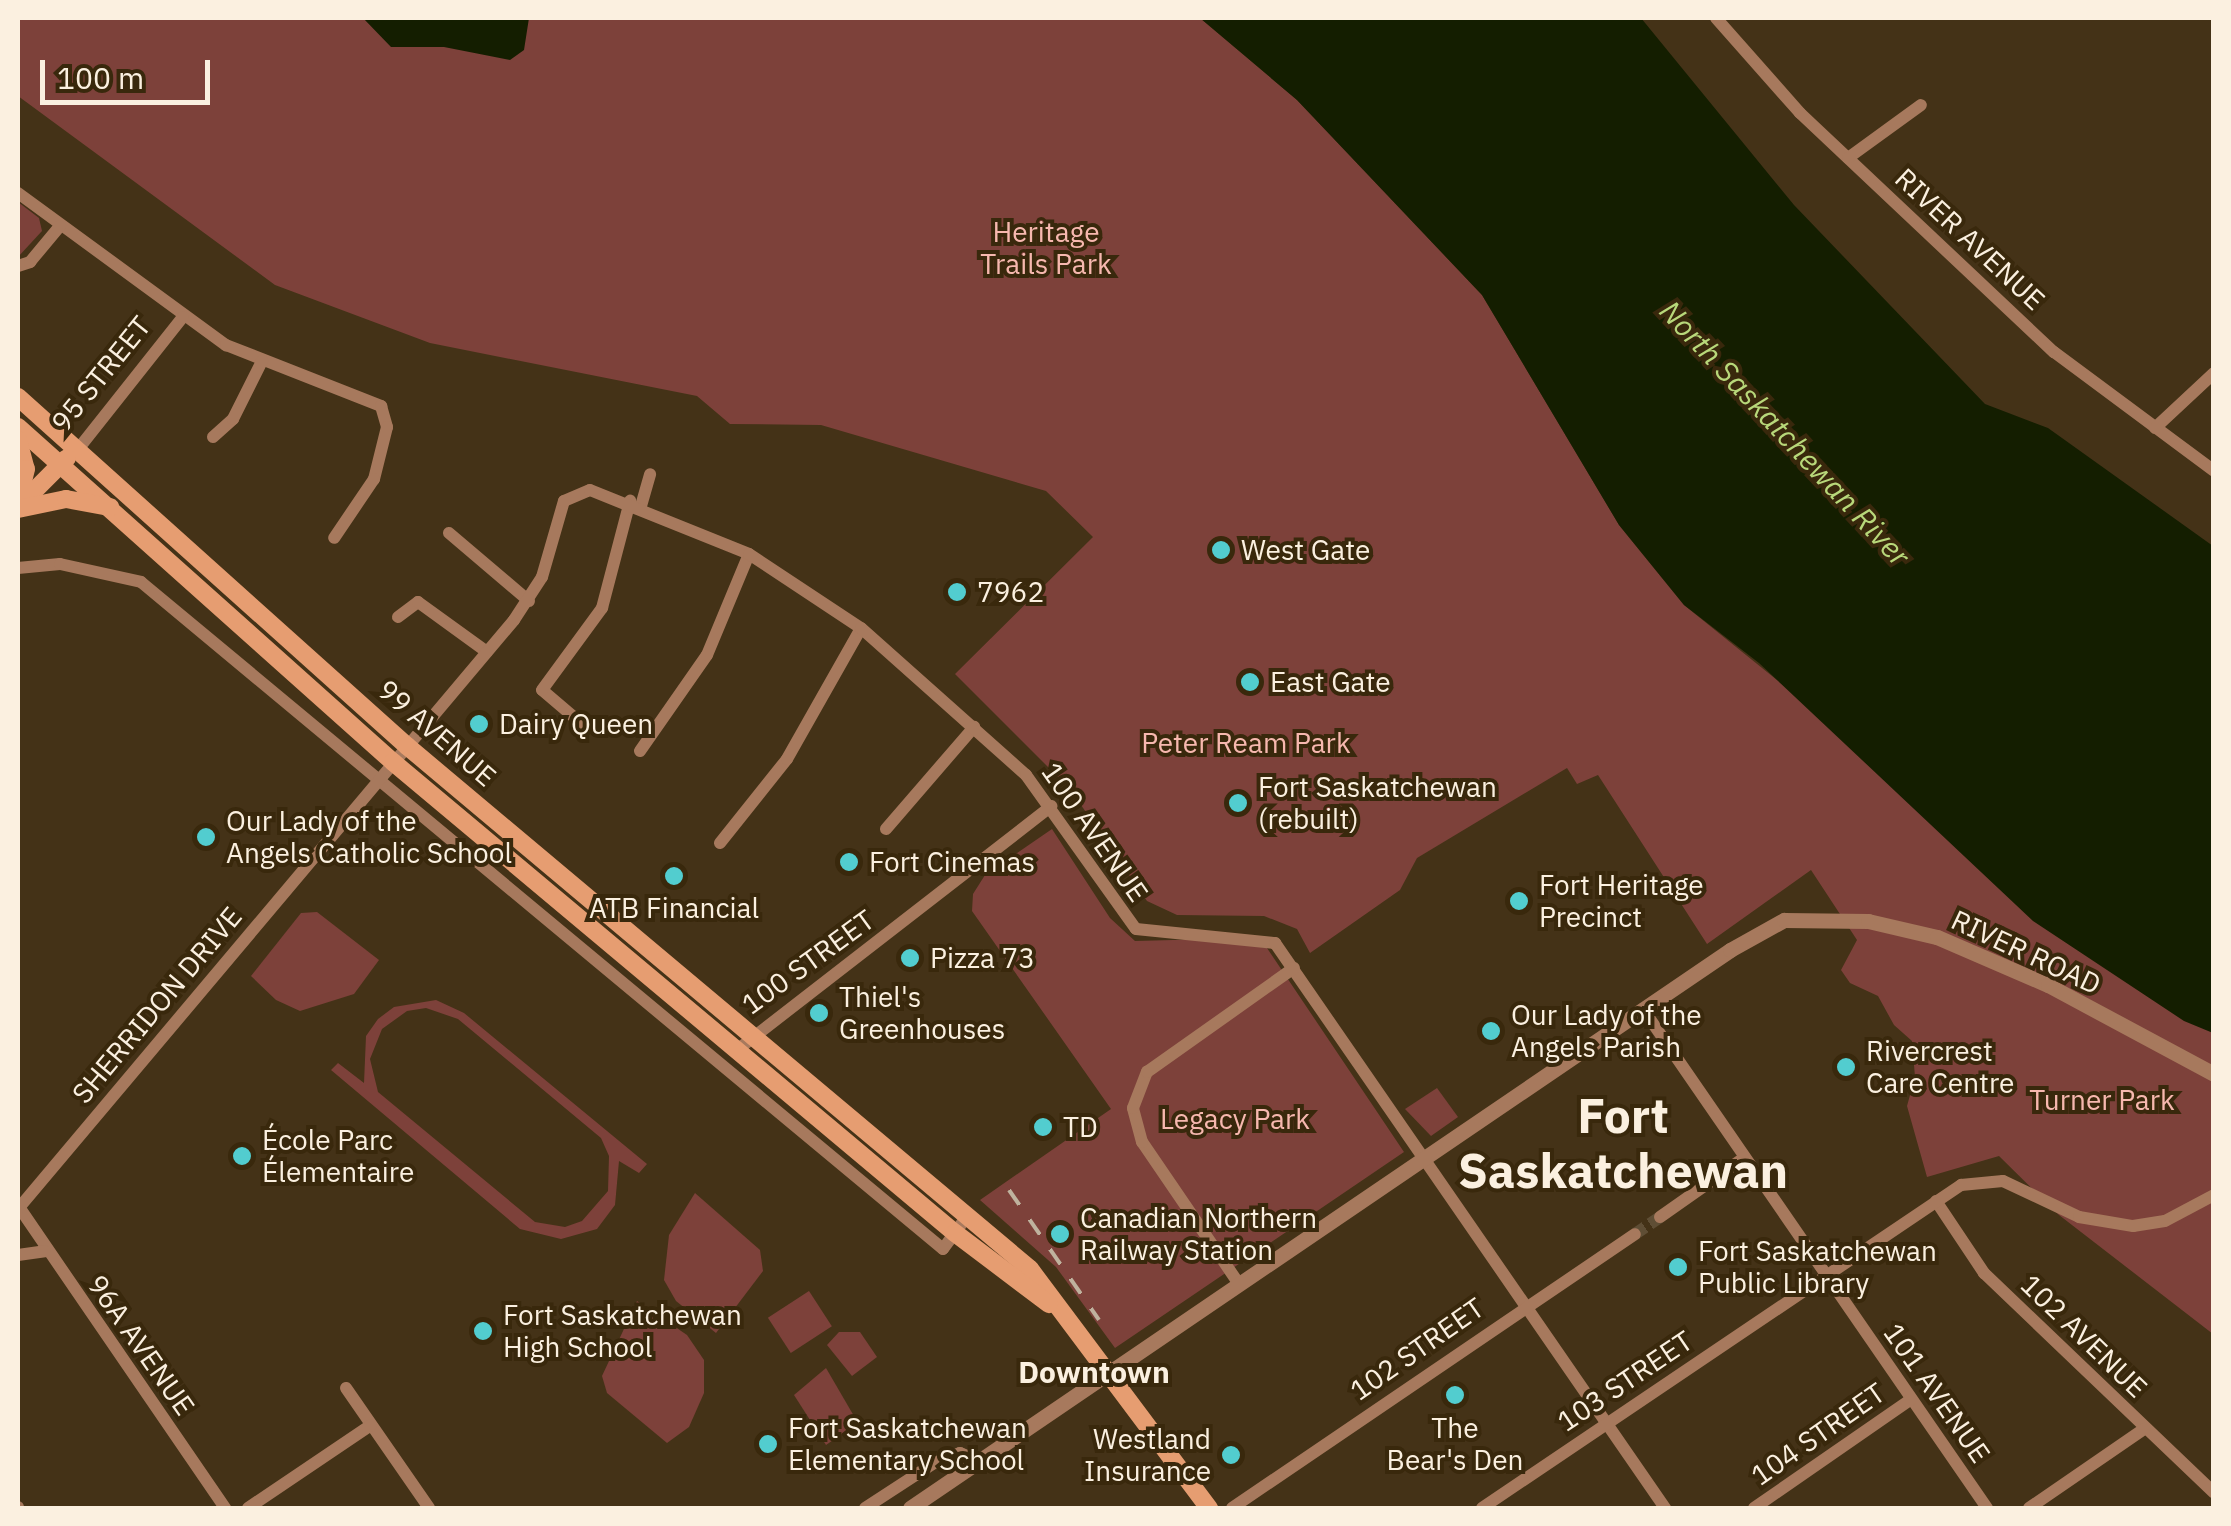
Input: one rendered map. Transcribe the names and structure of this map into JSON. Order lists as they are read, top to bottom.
{
  "streets": {
    "main road": ["95 STREET", "99 AVENUE"],
    "street": [
      "RIVER AVENUE",
      "100 AVENUE",
      "RIVER ROAD",
      "100 STREET",
      "SHERRIDON DRIVE",
      "102 AVENUE",
      "96A AVENUE",
      "102 STREET",
      "103 STREET",
      "101 AVENUE",
      "104 STREET"
    ]
  },
  "crossings": [
    ["95 STREET", "99 AVENUE"],
    ["99 AVENUE", "100 STREET"],
    ["99 AVENUE", "SHERRIDON DRIVE"],
    ["100 AVENUE", "100 STREET"],
    ["100 AVENUE", "SHERRIDON DRIVE"],
    ["100 AVENUE", "102 STREET"],
    ["100 AVENUE", "103 STREET"],
    ["RIVER ROAD", "101 AVENUE"],
    ["SHERRIDON DRIVE", "96A AVENUE"],
    ["102 AVENUE", "103 STREET"],
    ["103 STREET", "101 AVENUE"],
    ["101 AVENUE", "104 STREET"]
  ],
  "districts": ["Fort Saskatchewan", "Downtown"],
  "water": ["North Saskatchewan River"],
  "parks": [
    "Heritage Trails Park",
    "Peter Ream Park",
    "Turner Park",
    "Legacy Park"
  ],
  "places": [
    "West Gate",
    "7962",
    "East Gate",
    "Dairy Queen",
    "Fort Saskatchewan (rebuilt)",
    "Our Lady of the Angels Catholic School",
    "Fort Cinemas",
    "ATB Financial",
    "Fort Heritage Precinct",
    "Pizza 73",
    "Thiel's Greenhouses",
    "Our Lady of the Angels Parish",
    "Rivercrest Care Centre",
    "TD",
    "École Parc Élementaire",
    "Canadian Northern Railway Station",
    "Fort Saskatchewan Public Library",
    "Fort Saskatchewan High School",
    "The Bear's Den",
    "Fort Saskatchewan Elementary School",
    "Westland Insurance"
  ],
  "scale_bar": "100 m"
}
